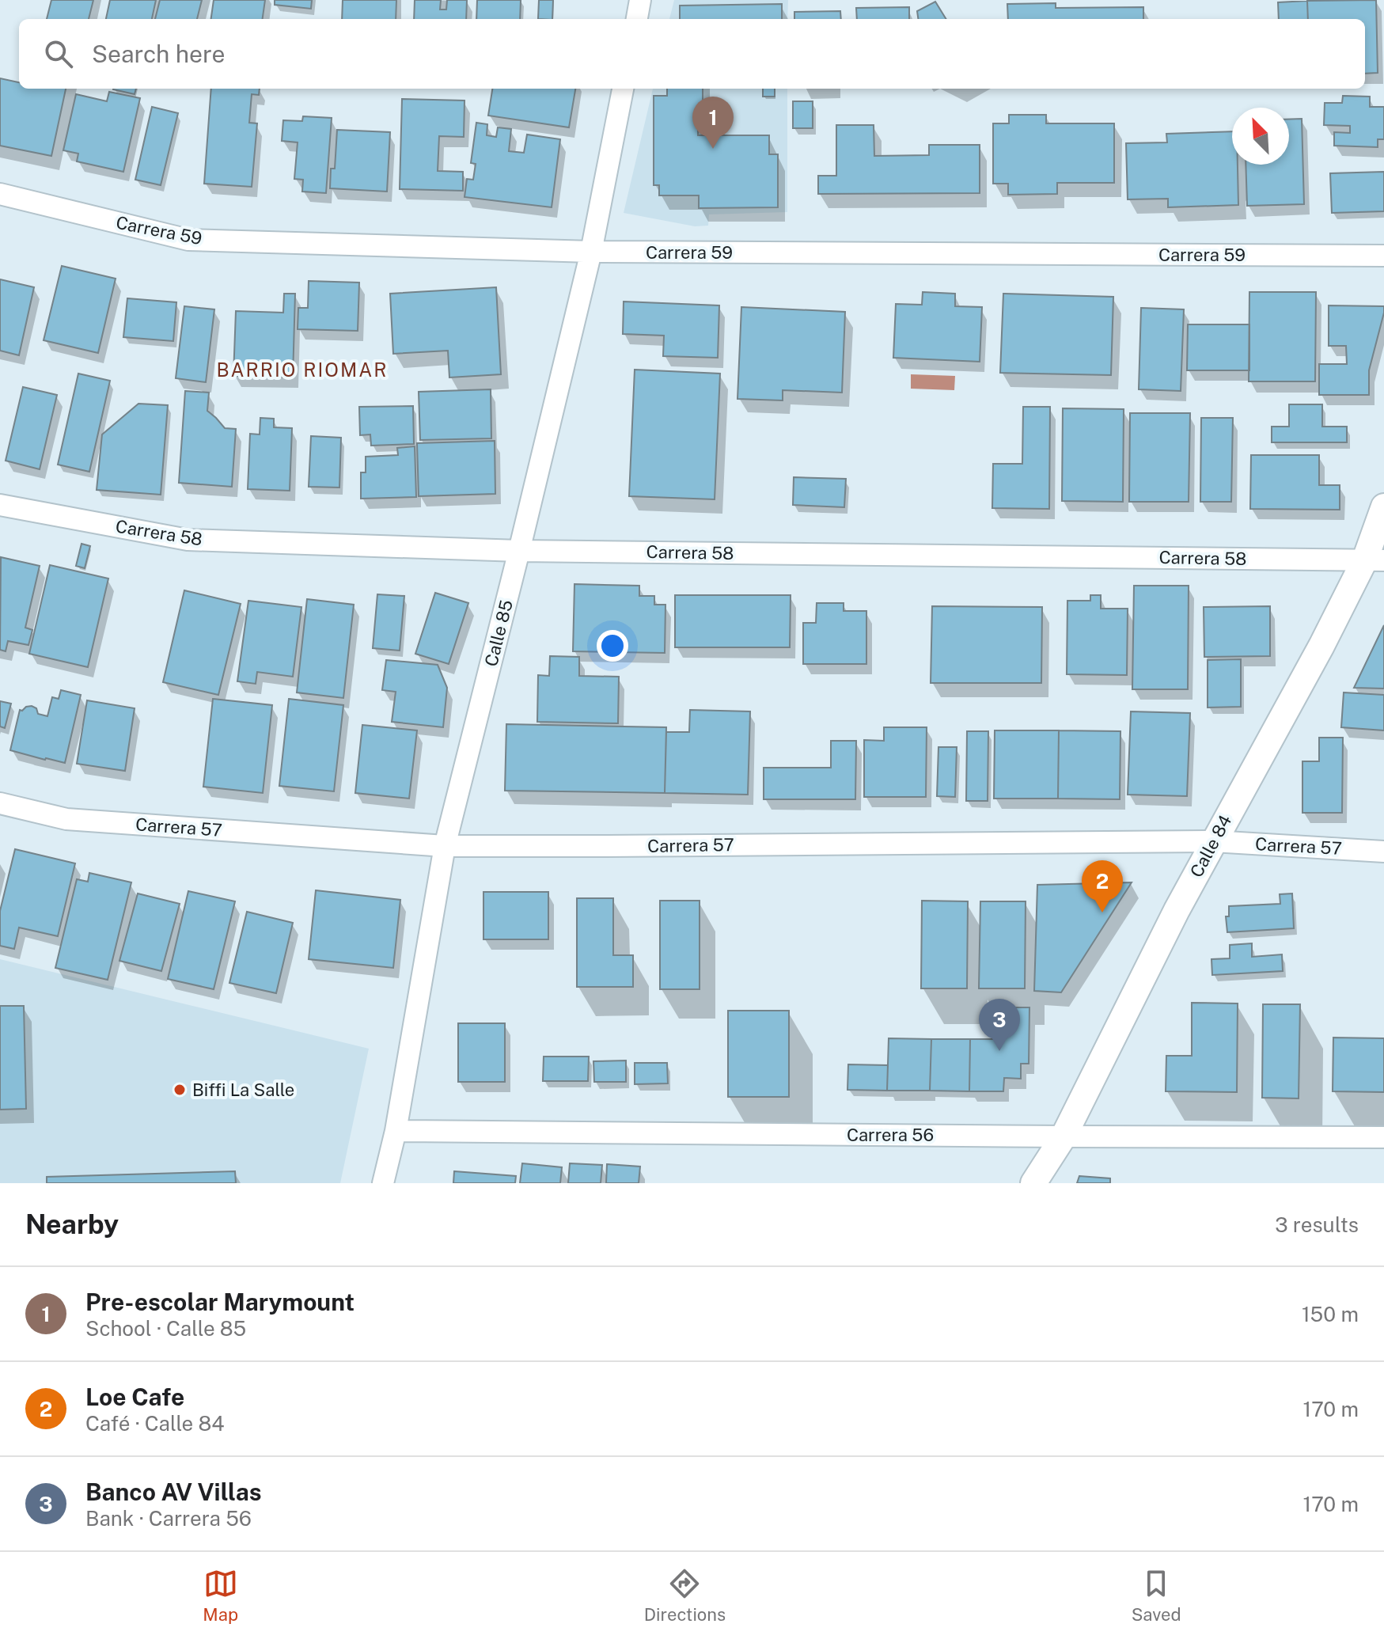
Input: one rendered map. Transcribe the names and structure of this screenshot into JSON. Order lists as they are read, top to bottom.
{
  "streets": {
    "street": [
      "Carrera 59",
      "Carrera 58",
      "Calle 85",
      "Carrera 57",
      "Calle 84",
      "Carrera 56"
    ]
  },
  "crossings": [
    ["Carrera 59", "Calle 85"],
    ["Carrera 58", "Calle 85"],
    ["Carrera 58", "Calle 84"],
    ["Calle 85", "Carrera 57"],
    ["Calle 85", "Carrera 56"],
    ["Carrera 57", "Calle 84"],
    ["Calle 84", "Carrera 56"]
  ],
  "districts": ["BARRIO RIOMAR"],
  "places": ["Biffi La Salle"],
  "north": "top left",
  "page": {
    "search": "Search here",
    "pins": ["1", "2", "3"],
    "heading": ["Nearby", "3 results"],
    "list": [
      {
        "mark": "1",
        "name": "Pre-escolar Marymount",
        "note": "School · Calle 85",
        "value": "150 m"
      },
      {
        "mark": "2",
        "name": "Loe Cafe",
        "note": "Café · Calle 84",
        "value": "170 m"
      },
      {
        "mark": "3",
        "name": "Banco AV Villas",
        "note": "Bank · Carrera 56",
        "value": "170 m"
      }
    ],
    "nav": ["Map", "Directions", "Saved"]
  }
}
